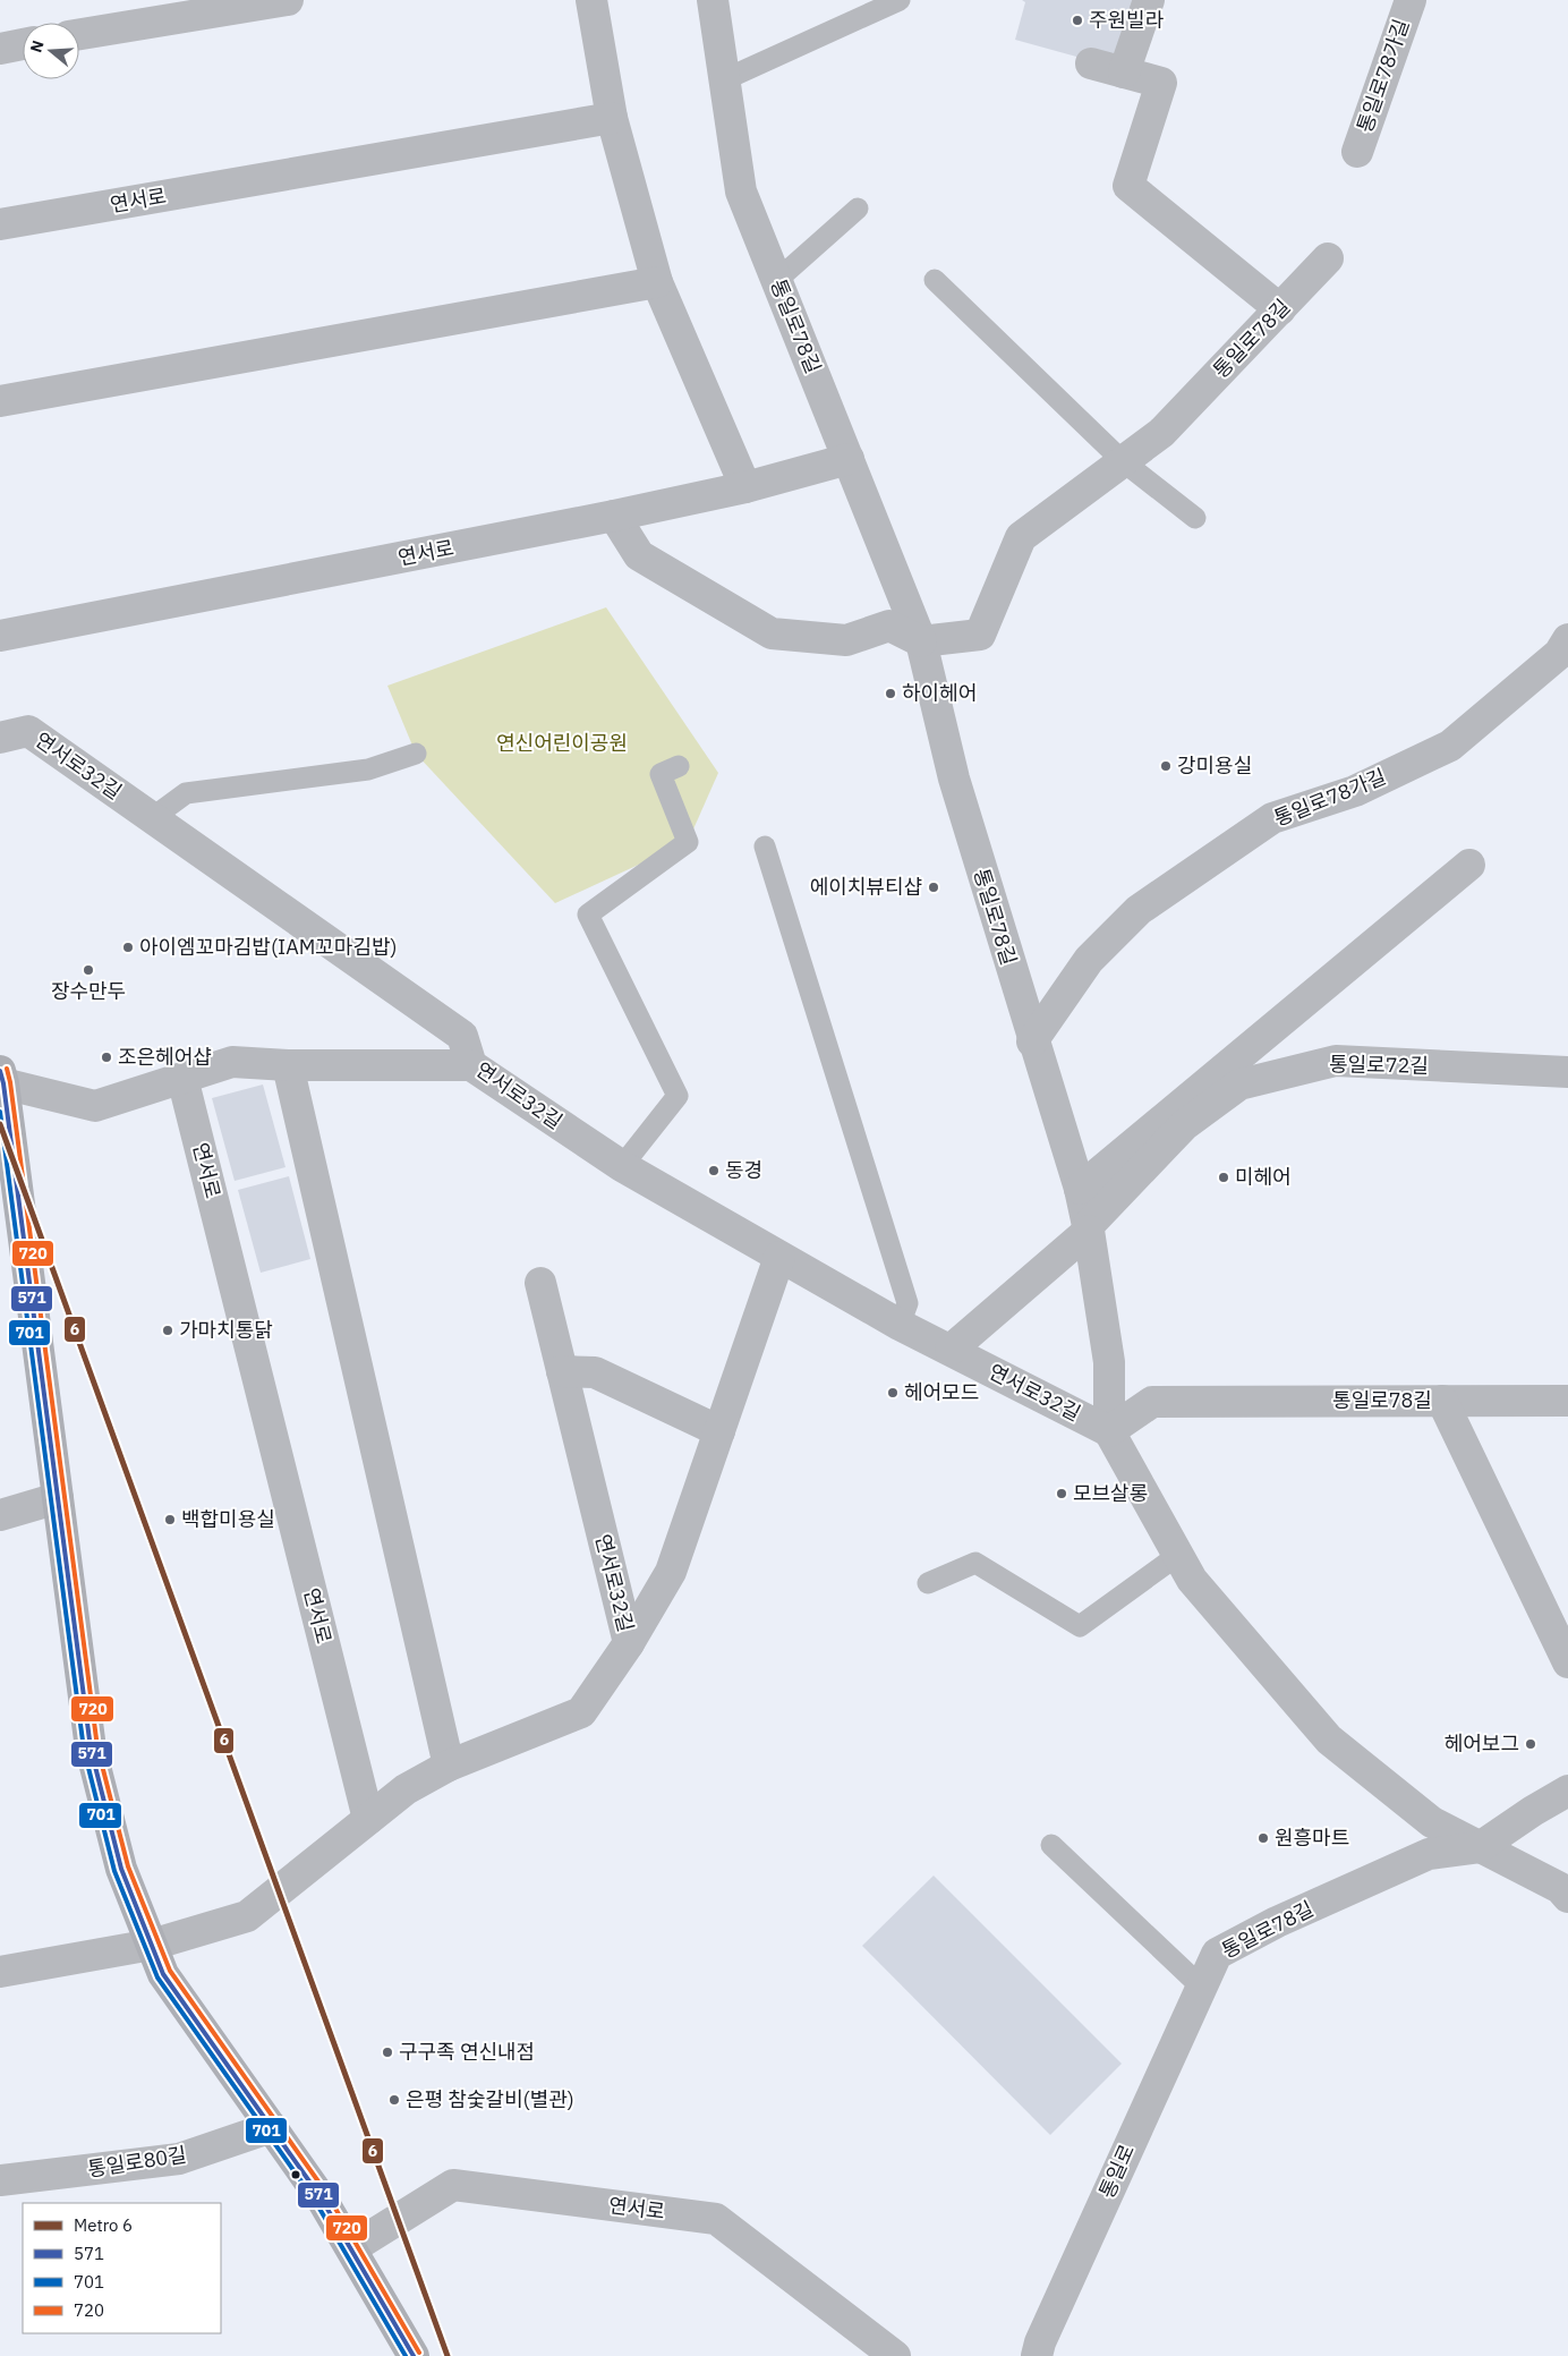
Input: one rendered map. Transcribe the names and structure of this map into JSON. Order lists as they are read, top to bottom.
{
  "streets": {
    "street": [
      "통일로78가길",
      "연서로",
      "통일로78길",
      "연서로32길",
      "통일로72길",
      "통일로80길",
      "통일로"
    ]
  },
  "crossings": [
    ["통일로78가길", "통일로78길"],
    ["연서로", "통일로78길"],
    ["통일로78길", "연서로32길"],
    ["통일로78길", "통일로72길"],
    ["통일로78길", "통일로"],
    ["연서로32길", "통일로72길"]
  ],
  "parks": ["연신어린이공원"],
  "places": [
    "주원빌라",
    "하이헤어",
    "강미용실",
    "에이치뷰티샵",
    "아이엠꼬마김밥(IAM꼬마김밥)",
    "장수만두",
    "조은헤어샵",
    "동경",
    "미헤어",
    "가마치통닭",
    "헤어모드",
    "모브살롱",
    "백합미용실",
    "헤어보그",
    "원흥마트",
    "구구족 연신내점",
    "은평 참숯갈비(별관)"
  ],
  "lines": [
    "transit line 720",
    "transit line 571",
    "transit line 701",
    "metro line 6"
  ],
  "legend": [
    "Metro 6",
    "571",
    "701",
    "720"
  ],
  "north": "left"
}
